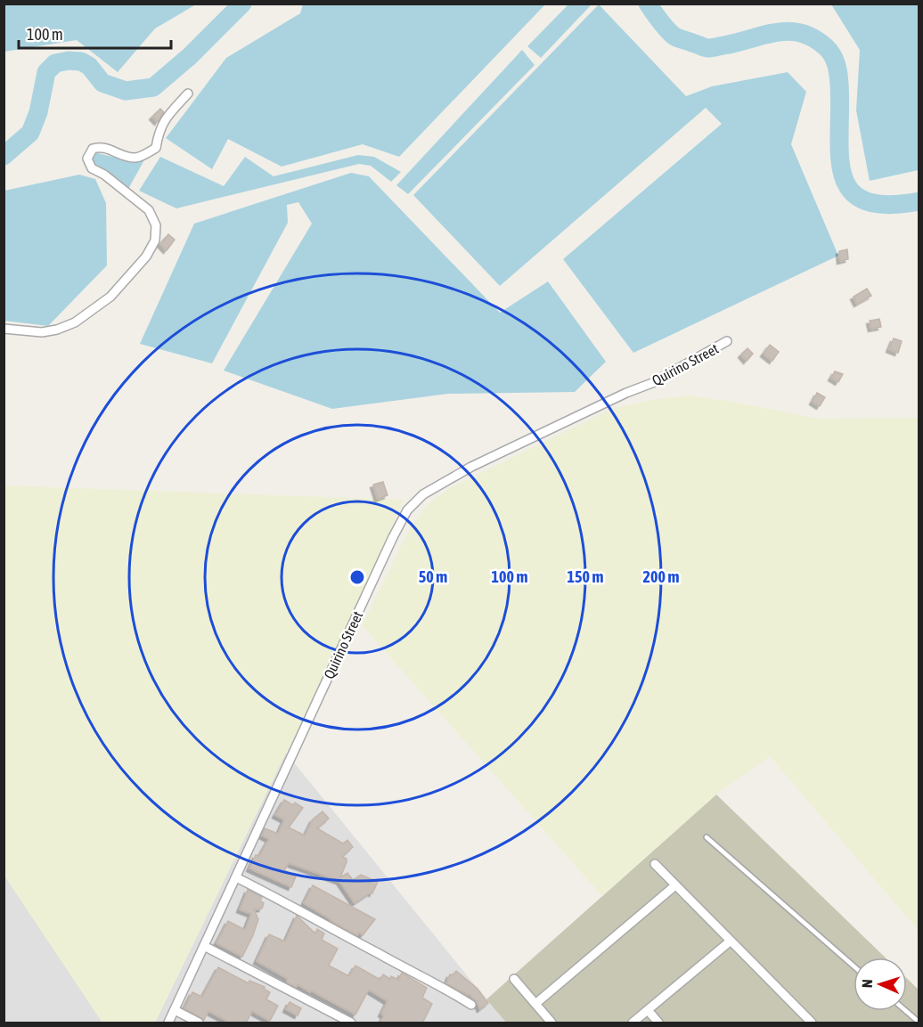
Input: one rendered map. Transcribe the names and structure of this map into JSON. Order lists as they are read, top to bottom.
{
  "streets": {
    "street": ["Quirino Street"]
  },
  "scale_bar": "100 m",
  "north": "left",
  "rings": [
    "50 m",
    "100 m",
    "150 m",
    "200 m"
  ]
}
